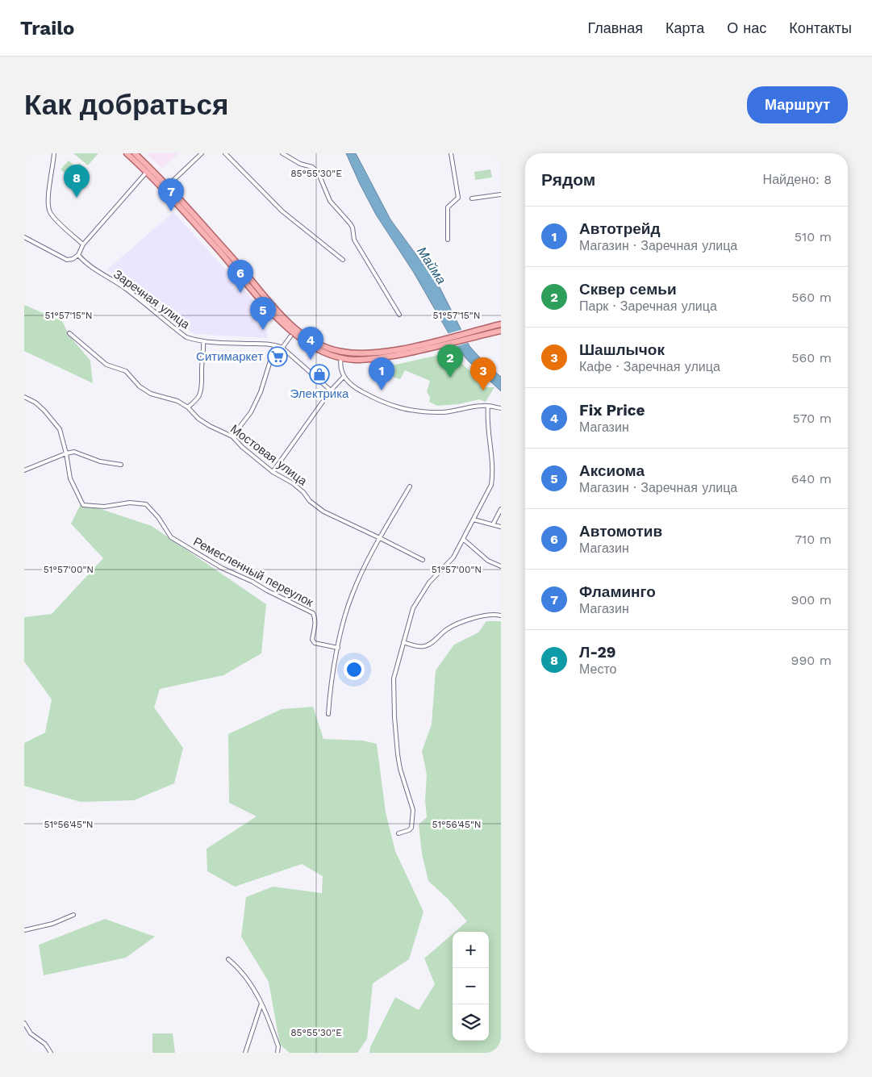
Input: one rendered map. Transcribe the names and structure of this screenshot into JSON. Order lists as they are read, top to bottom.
{
  "streets": {
    "street": ["Заречная улица", "Мостовая улица", "Ремесленный переулок"]
  },
  "water": ["Майма"],
  "places": {
    "supermarket": ["Ситимаркет"],
    "shop": ["Электрика"]
  },
  "page": {
    "header": "Trailo",
    "nav": [
      "Главная",
      "Карта",
      "О нас",
      "Контакты"
    ],
    "buttons": "Маршрут",
    "title": "Как добраться",
    "heading": ["Рядом", "Найдено: 8"],
    "pins": [
      "8",
      "7",
      "6",
      "5",
      "4",
      "2",
      "1",
      "3"
    ],
    "list": [
      {
        "mark": "1",
        "name": "Автотрейд",
        "note": "Магазин · Заречная улица",
        "value": "510 m"
      },
      {
        "mark": "2",
        "name": "Сквер семьи",
        "note": "Парк · Заречная улица",
        "value": "560 m"
      },
      {
        "mark": "3",
        "name": "Шашлычок",
        "note": "Кафе · Заречная улица",
        "value": "560 m"
      },
      {
        "mark": "4",
        "name": "Fix Price",
        "note": "Магазин",
        "value": "570 m"
      },
      {
        "mark": "5",
        "name": "Аксиома",
        "note": "Магазин · Заречная улица",
        "value": "640 m"
      },
      {
        "mark": "6",
        "name": "Автомотив",
        "note": "Магазин",
        "value": "710 m"
      },
      {
        "mark": "7",
        "name": "Фламинго",
        "note": "Магазин",
        "value": "900 m"
      },
      {
        "mark": "8",
        "name": "Л-29",
        "note": "Место",
        "value": "990 m"
      }
    ],
    "map_buttons": ["+", "−"]
  },
  "coordinates": [
    "85°55'30\"E",
    "51°57'15\"N",
    "51°57'00\"N",
    "51°56'45\"N"
  ]
}
